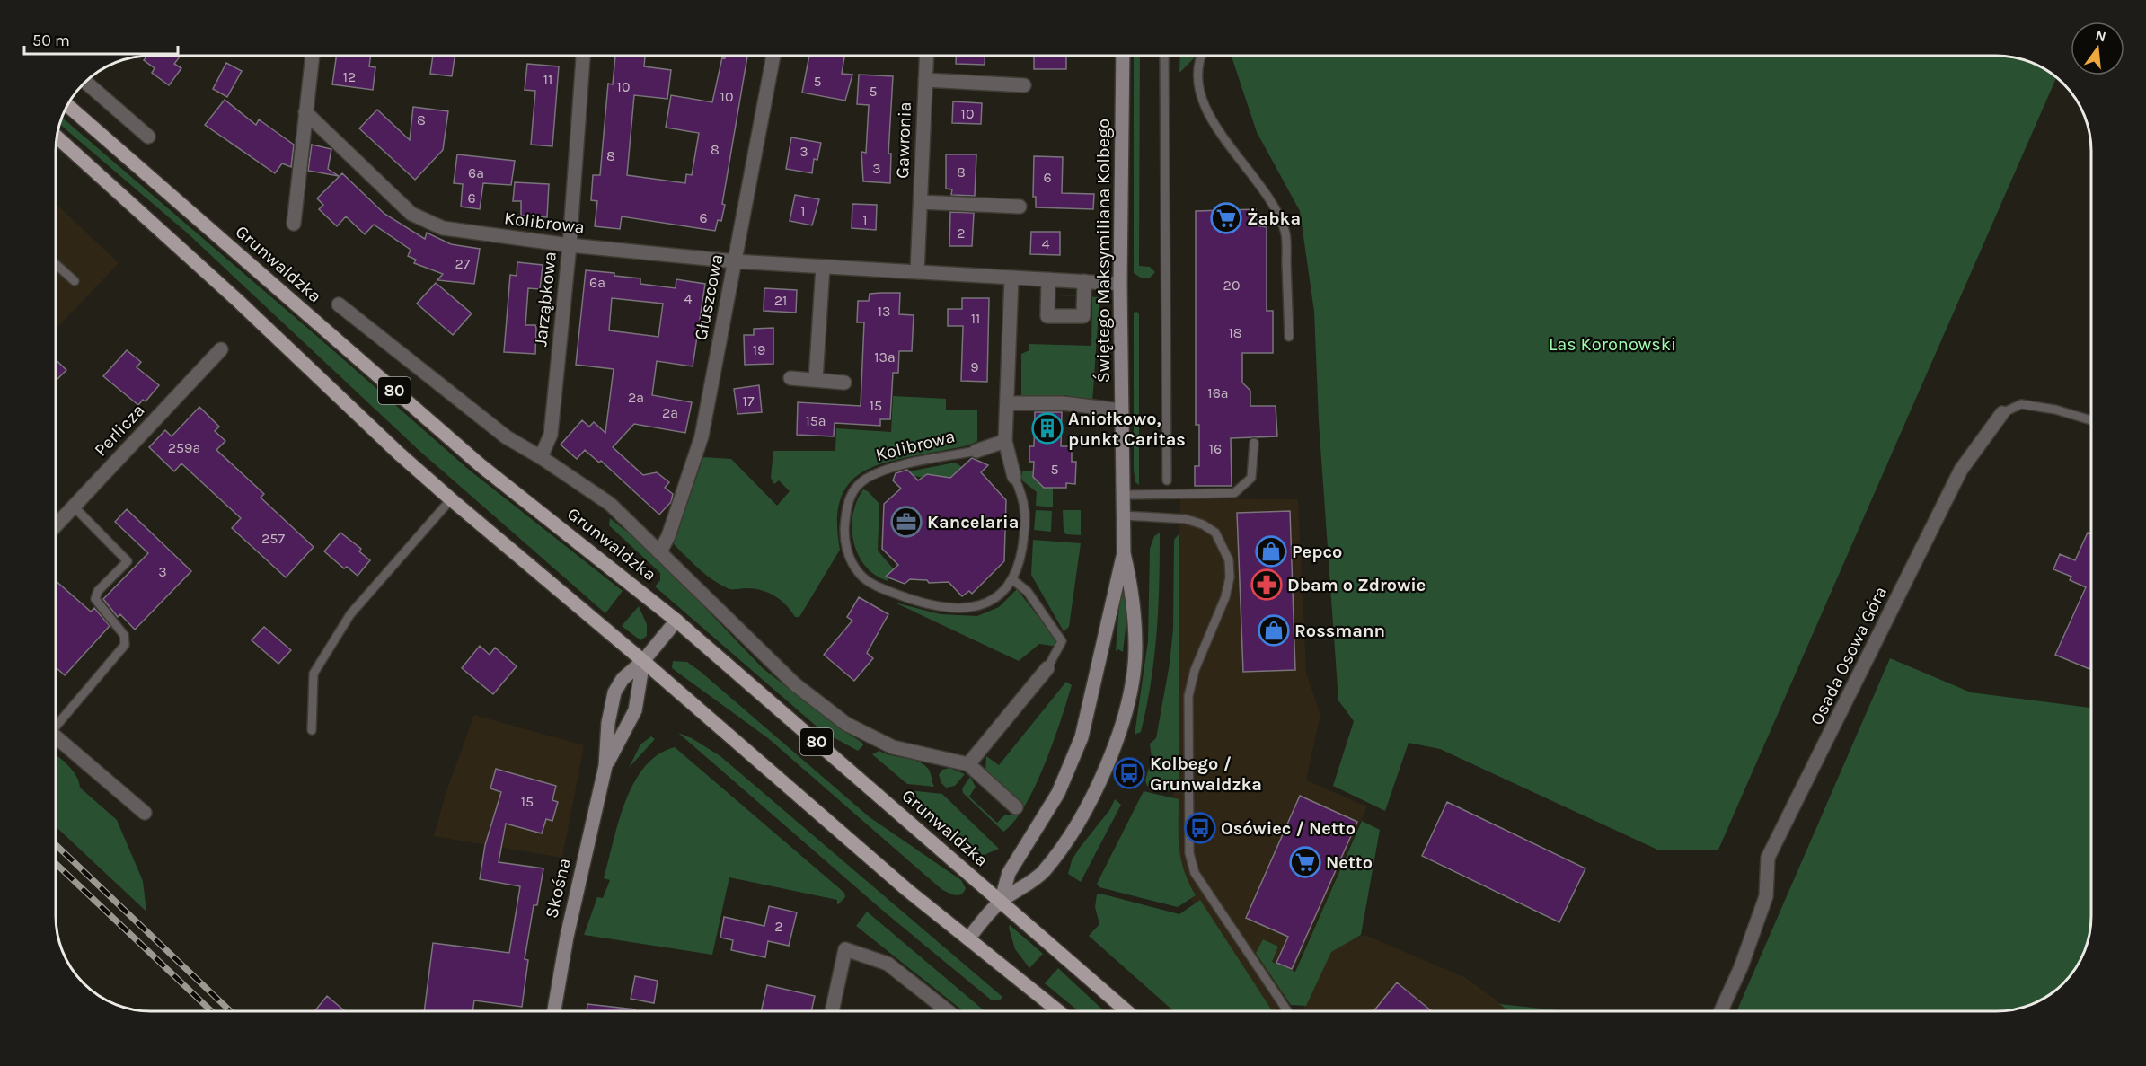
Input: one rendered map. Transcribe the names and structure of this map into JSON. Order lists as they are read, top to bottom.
{
  "streets": {
    "main road": [
      "Świętego Maksymiliana Kolbego",
      "Grunwaldzka",
      "80",
      "Skośna"
    ],
    "street": [
      "Gawronia",
      "Kolibrowa",
      "Głuszcowa",
      "Jarząbkowa",
      "Perlicza",
      "Osada Osowa Góra"
    ]
  },
  "crossings": [
    ["Gawronia", "Kolibrowa"],
    ["Kolibrowa", "Świętego Maksymiliana Kolbego"],
    ["Kolibrowa", "Głuszcowa"],
    ["Kolibrowa", "Jarząbkowa"],
    ["Świętego Maksymiliana Kolbego", "Grunwaldzka"],
    ["Świętego Maksymiliana Kolbego", "80"],
    ["Grunwaldzka", "Głuszcowa"],
    ["Grunwaldzka", "Jarząbkowa"],
    ["Grunwaldzka", "Skośna"],
    ["80", "Skośna"]
  ],
  "parks": ["Las Koronowski"],
  "places": {
    "supermarket": ["Żabka", "Netto"],
    "building": ["Aniołkowo, punkt Caritas"],
    "office": ["Kancelaria"],
    "shop": ["Pepco", "Rossmann"],
    "pharmacy": ["Dbam o Zdrowie"],
    "bus stop": ["Kolbego / Grunwaldzka", "Osówiec / Netto"]
  },
  "house_numbers": [
    "12",
    "11",
    "5",
    "10",
    "5",
    "10",
    "10",
    "8",
    "8",
    "3",
    "8",
    "3",
    "8",
    "6a",
    "6",
    "6",
    "1",
    "6",
    "1",
    "2",
    "4",
    "27",
    "6a",
    "20",
    "4",
    "21",
    "13",
    "11",
    "18",
    "19",
    "13a",
    "9",
    "16a",
    "2a",
    "17",
    "15",
    "2a",
    "15a",
    "259a",
    "16",
    "5",
    "257",
    "3",
    "15",
    "2"
  ],
  "scale_bar": "50 m",
  "north": "top"
}
